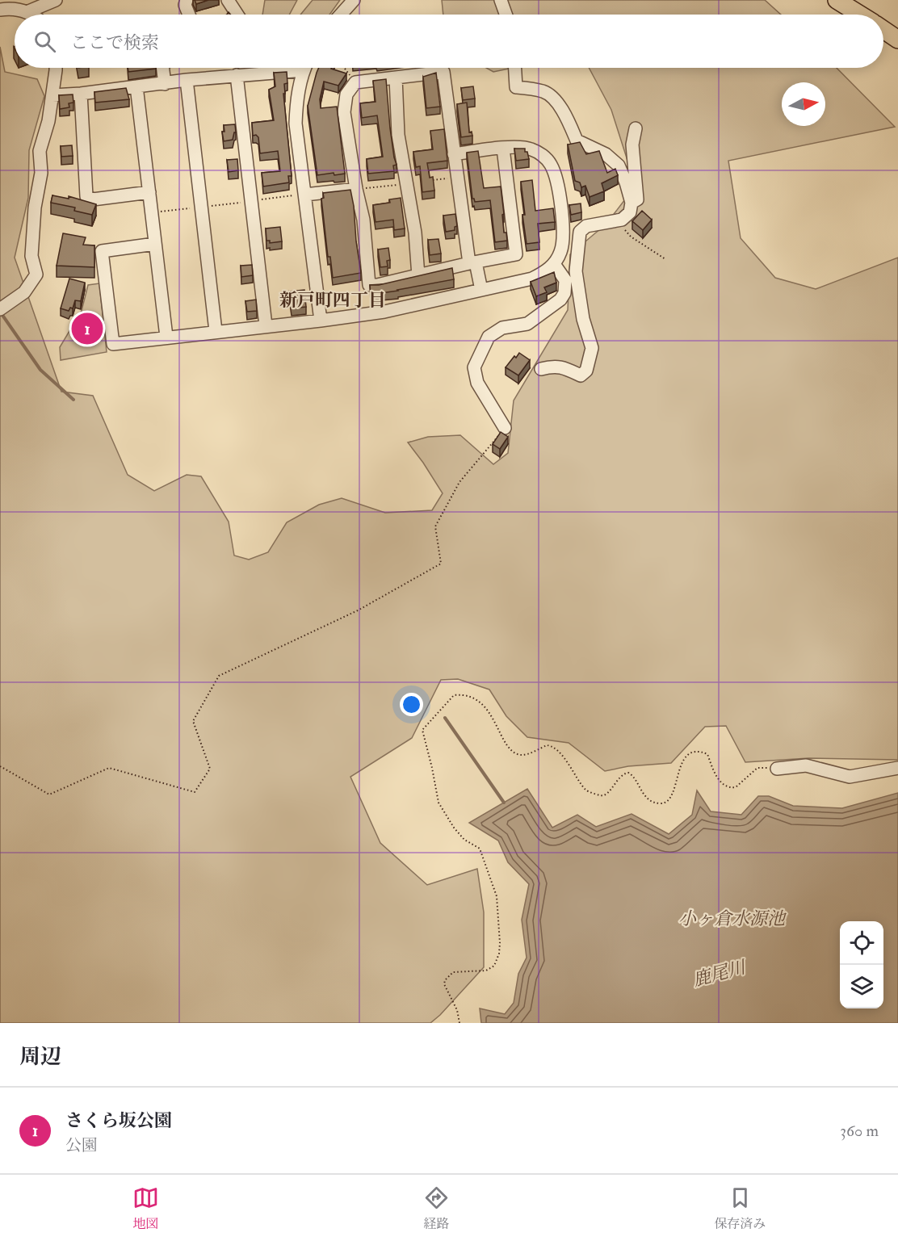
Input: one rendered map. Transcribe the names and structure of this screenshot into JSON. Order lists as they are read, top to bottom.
{
  "districts": ["新戸町四丁目"],
  "water": ["小ヶ倉水源池", "鹿尾川"],
  "north": "right",
  "page": {
    "search": "ここで検索",
    "pins": "1",
    "heading": "周辺",
    "list": [
      {
        "mark": "1",
        "name": "さくら坂公園",
        "note": "公園",
        "value": "360 m"
      }
    ],
    "nav": ["地図", "経路", "保存済み"]
  }
}
